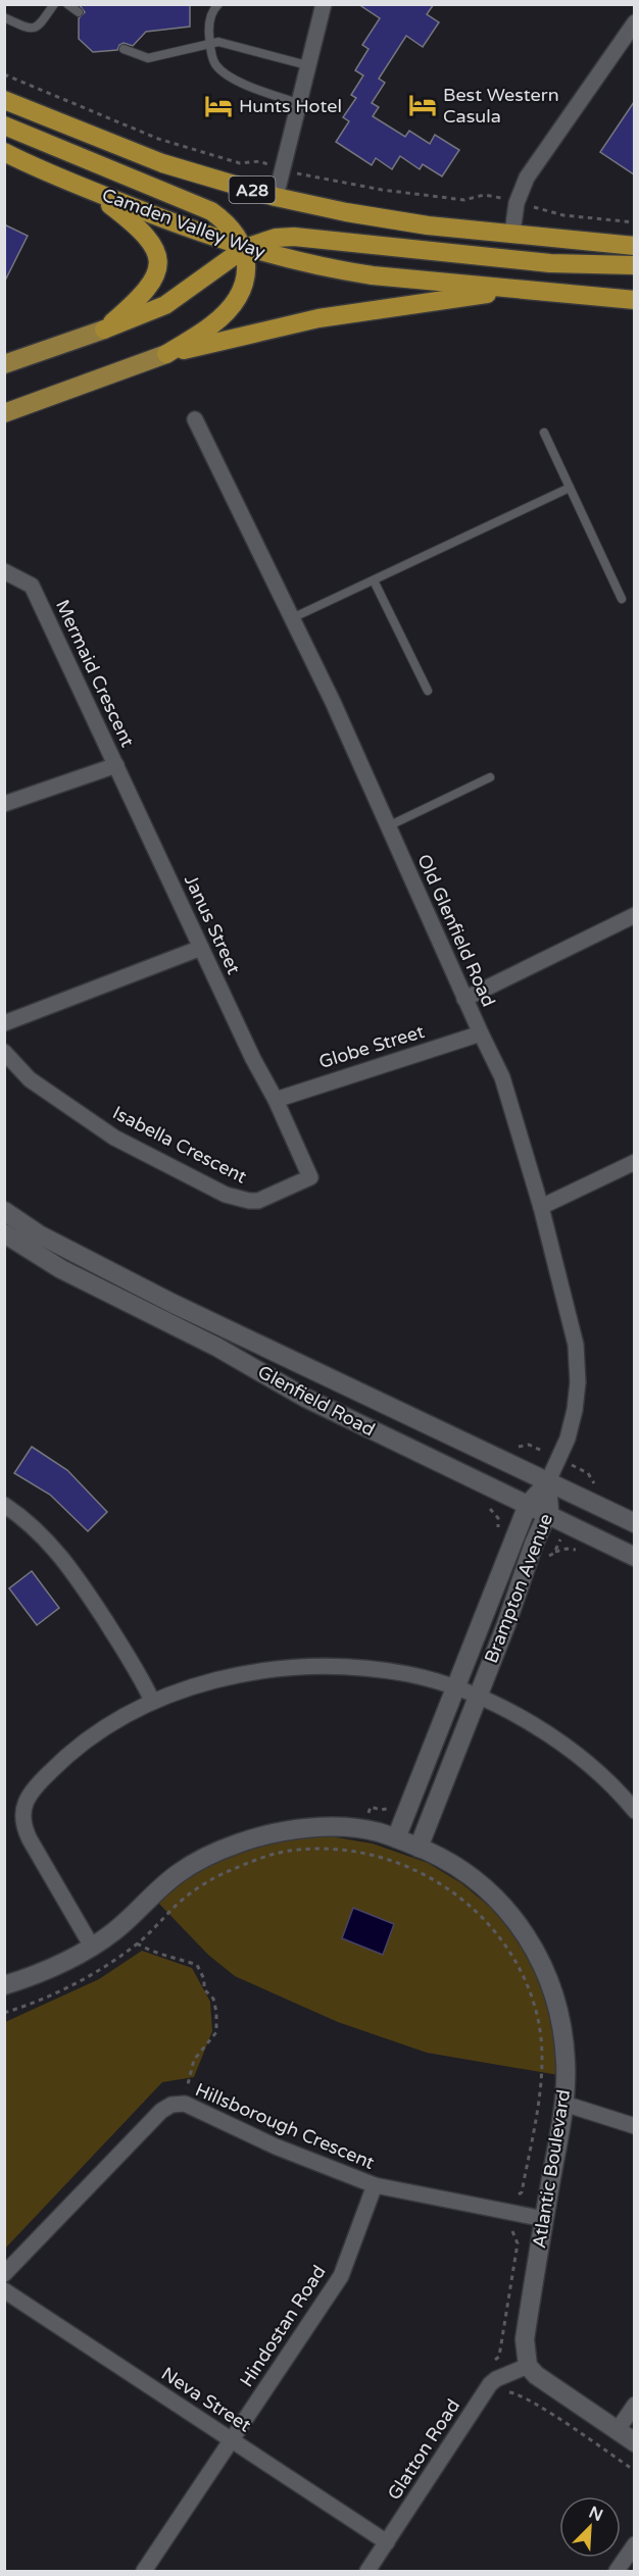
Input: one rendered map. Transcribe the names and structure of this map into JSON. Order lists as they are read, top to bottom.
{
  "streets": {
    "highway": ["A28", "Camden Valley Way"],
    "street": [
      "Mermaid Crescent",
      "Janus Street",
      "Old Glenfield Road",
      "Globe Street",
      "Isabella Crescent",
      "Glenfield Road",
      "Brampton Avenue",
      "Hillsborough Crescent",
      "Atlantic Boulevard",
      "Hindostan Road",
      "Neva Street",
      "Glatton Road"
    ]
  },
  "crossings": [
    ["Mermaid Crescent", "Janus Street"],
    ["Janus Street", "Globe Street"],
    ["Janus Street", "Isabella Crescent"],
    ["Old Glenfield Road", "Globe Street"],
    ["Old Glenfield Road", "Glenfield Road"],
    ["Old Glenfield Road", "Brampton Avenue"],
    ["Globe Street", "Isabella Crescent"],
    ["Glenfield Road", "Brampton Avenue"],
    ["Brampton Avenue", "Atlantic Boulevard"],
    ["Hillsborough Crescent", "Atlantic Boulevard"],
    ["Hillsborough Crescent", "Hindostan Road"],
    ["Atlantic Boulevard", "Glatton Road"],
    ["Hindostan Road", "Neva Street"],
    ["Neva Street", "Glatton Road"]
  ],
  "places": {
    "hotel": ["Best Western Casula", "Hunts Hotel"]
  },
  "north": "top right"
}
